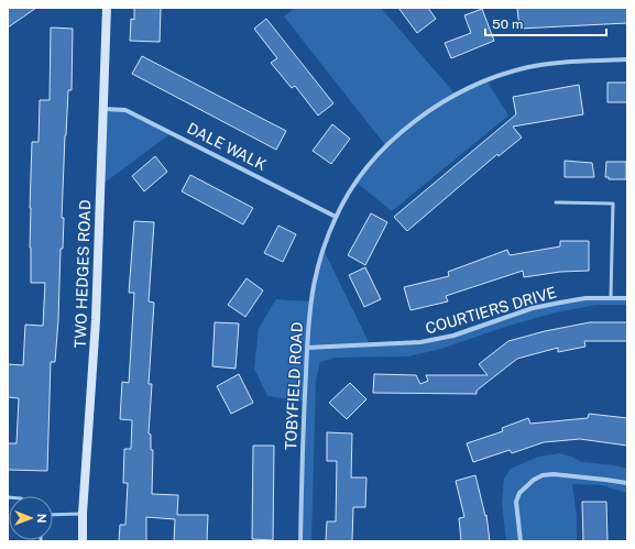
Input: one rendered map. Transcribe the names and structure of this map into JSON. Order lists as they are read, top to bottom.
{
  "streets": {
    "street": [
      "DALE WALK",
      "TWO HEDGES ROAD",
      "COURTIERS DRIVE",
      "TOBYFIELD ROAD"
    ]
  },
  "crossings": [
    ["DALE WALK", "TWO HEDGES ROAD"],
    ["DALE WALK", "TOBYFIELD ROAD"],
    ["COURTIERS DRIVE", "TOBYFIELD ROAD"]
  ],
  "scale_bar": "50 m",
  "north": "right"
}
